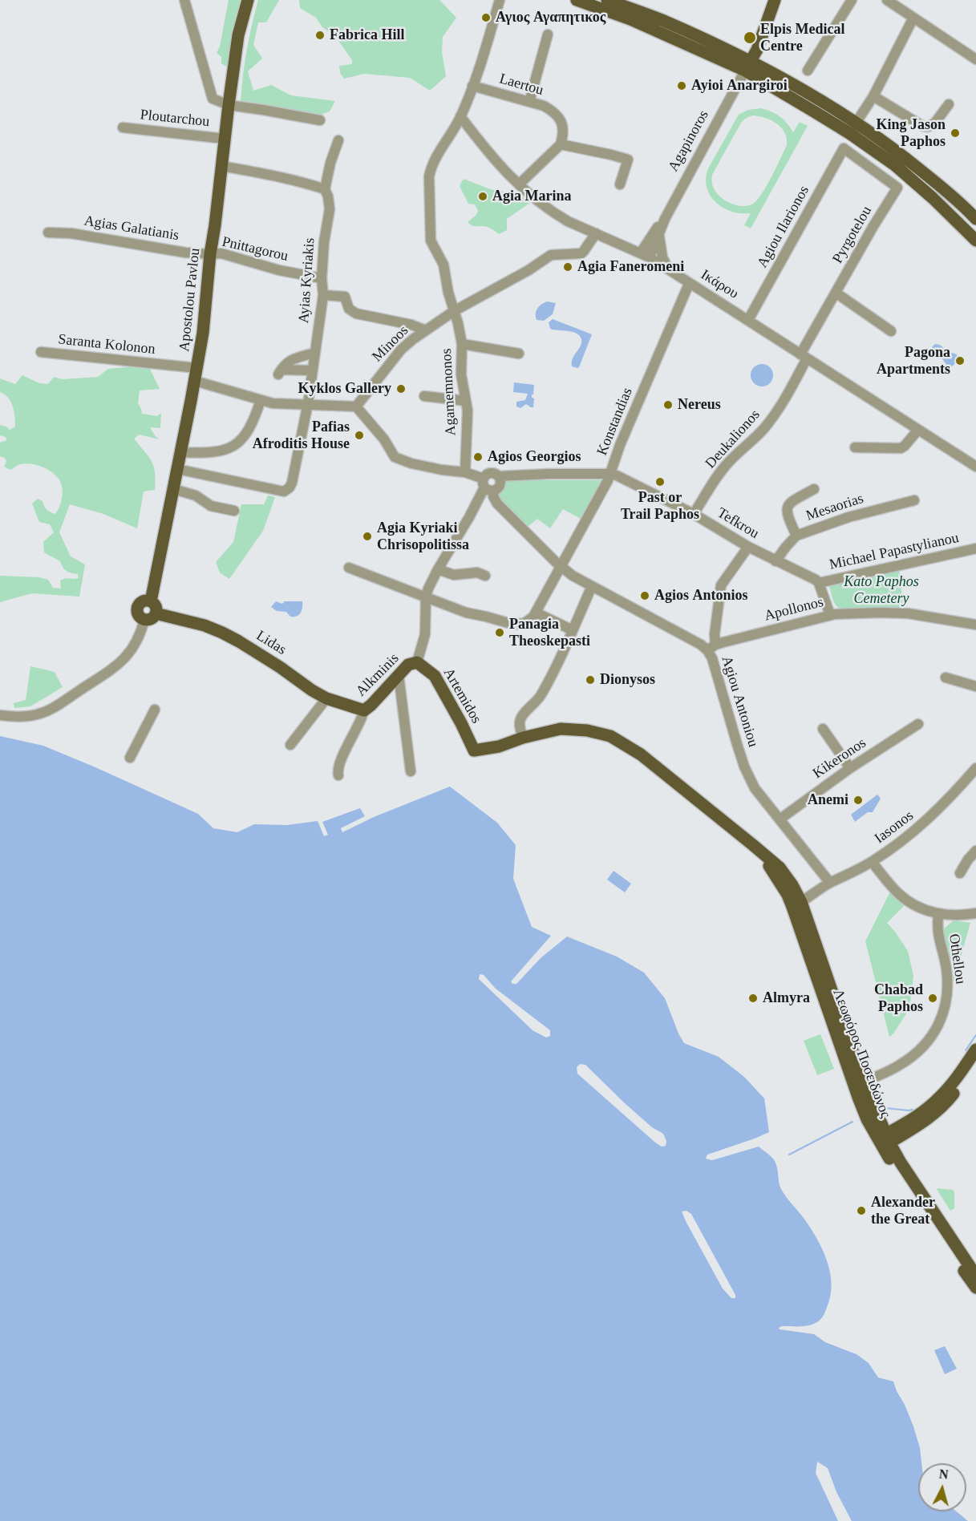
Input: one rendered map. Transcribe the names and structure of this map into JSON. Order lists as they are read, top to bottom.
{
  "streets": {
    "main road": [
      "Agapinoros",
      "Apostolou Pavlou",
      "Lidas",
      "Alkminis",
      "Artemidos",
      "Λεωφόρος Ποσειδώνος"
    ],
    "street": [
      "Laertou",
      "Ploutarchou",
      "Agiou Ilarionos",
      "Agias Galatianis",
      "Pyrgotelou",
      "Pnittagorou",
      "Ayias Kyriakis",
      "Ικάρου",
      "Minoos",
      "Saranta Kolonon",
      "Agamemnonos",
      "Konstandias",
      "Deukalionos",
      "Mesaorias",
      "Tefkrou",
      "Michael Papastylianou",
      "Apollonos",
      "Agiou Antoniou",
      "Kikeronos",
      "Iasonos",
      "Othellou"
    ]
  },
  "crossings": [
    ["Laertou", "Agamemnonos"],
    ["Ploutarchou", "Apostolou Pavlou"],
    ["Agapinoros", "Ικάρου"],
    ["Agiou Ilarionos", "Pyrgotelou"],
    ["Agiou Ilarionos", "Ικάρου"],
    ["Agias Galatianis", "Pnittagorou"],
    ["Agias Galatianis", "Apostolou Pavlou"],
    ["Pyrgotelou", "Ικάρου"],
    ["Pyrgotelou", "Deukalionos"],
    ["Pnittagorou", "Ayias Kyriakis"],
    ["Pnittagorou", "Apostolou Pavlou"],
    ["Ayias Kyriakis", "Apostolou Pavlou"],
    ["Ayias Kyriakis", "Saranta Kolonon"],
    ["Ικάρου", "Minoos"],
    ["Ικάρου", "Agamemnonos"],
    ["Ικάρου", "Konstandias"],
    ["Ικάρου", "Deukalionos"],
    ["Apostolou Pavlou", "Saranta Kolonon"],
    ["Apostolou Pavlou", "Lidas"],
    ["Minoos", "Saranta Kolonon"],
    ["Minoos", "Agamemnonos"],
    ["Konstandias", "Tefkrou"],
    ["Konstandias", "Agiou Antoniou"],
    ["Deukalionos", "Tefkrou"],
    ["Mesaorias", "Tefkrou"],
    ["Tefkrou", "Michael Papastylianou"],
    ["Apollonos", "Agiou Antoniou"],
    ["Lidas", "Alkminis"],
    ["Alkminis", "Artemidos"],
    ["Artemidos", "Λεωφόρος Ποσειδώνος"],
    ["Agiou Antoniou", "Kikeronos"],
    ["Agiou Antoniou", "Iasonos"],
    ["Iasonos", "Λεωφόρος Ποσειδώνος"],
    ["Othellou", "Λεωφόρος Ποσειδώνος"]
  ],
  "parks": ["Kato Paphos Cemetery"],
  "places": [
    "Αγιος Αγαπητικος",
    "Fabrica Hill",
    "Elpis Medical Centre",
    "Ayioi Anargiroi",
    "King Jason Paphos",
    "Agia Marina",
    "Agia Faneromeni",
    "Pagona Apartments",
    "Kyklos Gallery",
    "Nereus",
    "Pafias Afroditis House",
    "Agios Georgios",
    "Past or Trail Paphos",
    "Agia Kyriaki Chrisopolitissa",
    "Agios Antonios",
    "Panagia Theoskepasti",
    "Dionysos",
    "Anemi",
    "Almyra",
    "Chabad Paphos",
    "Alexander the Great"
  ],
  "north": "top"
}
